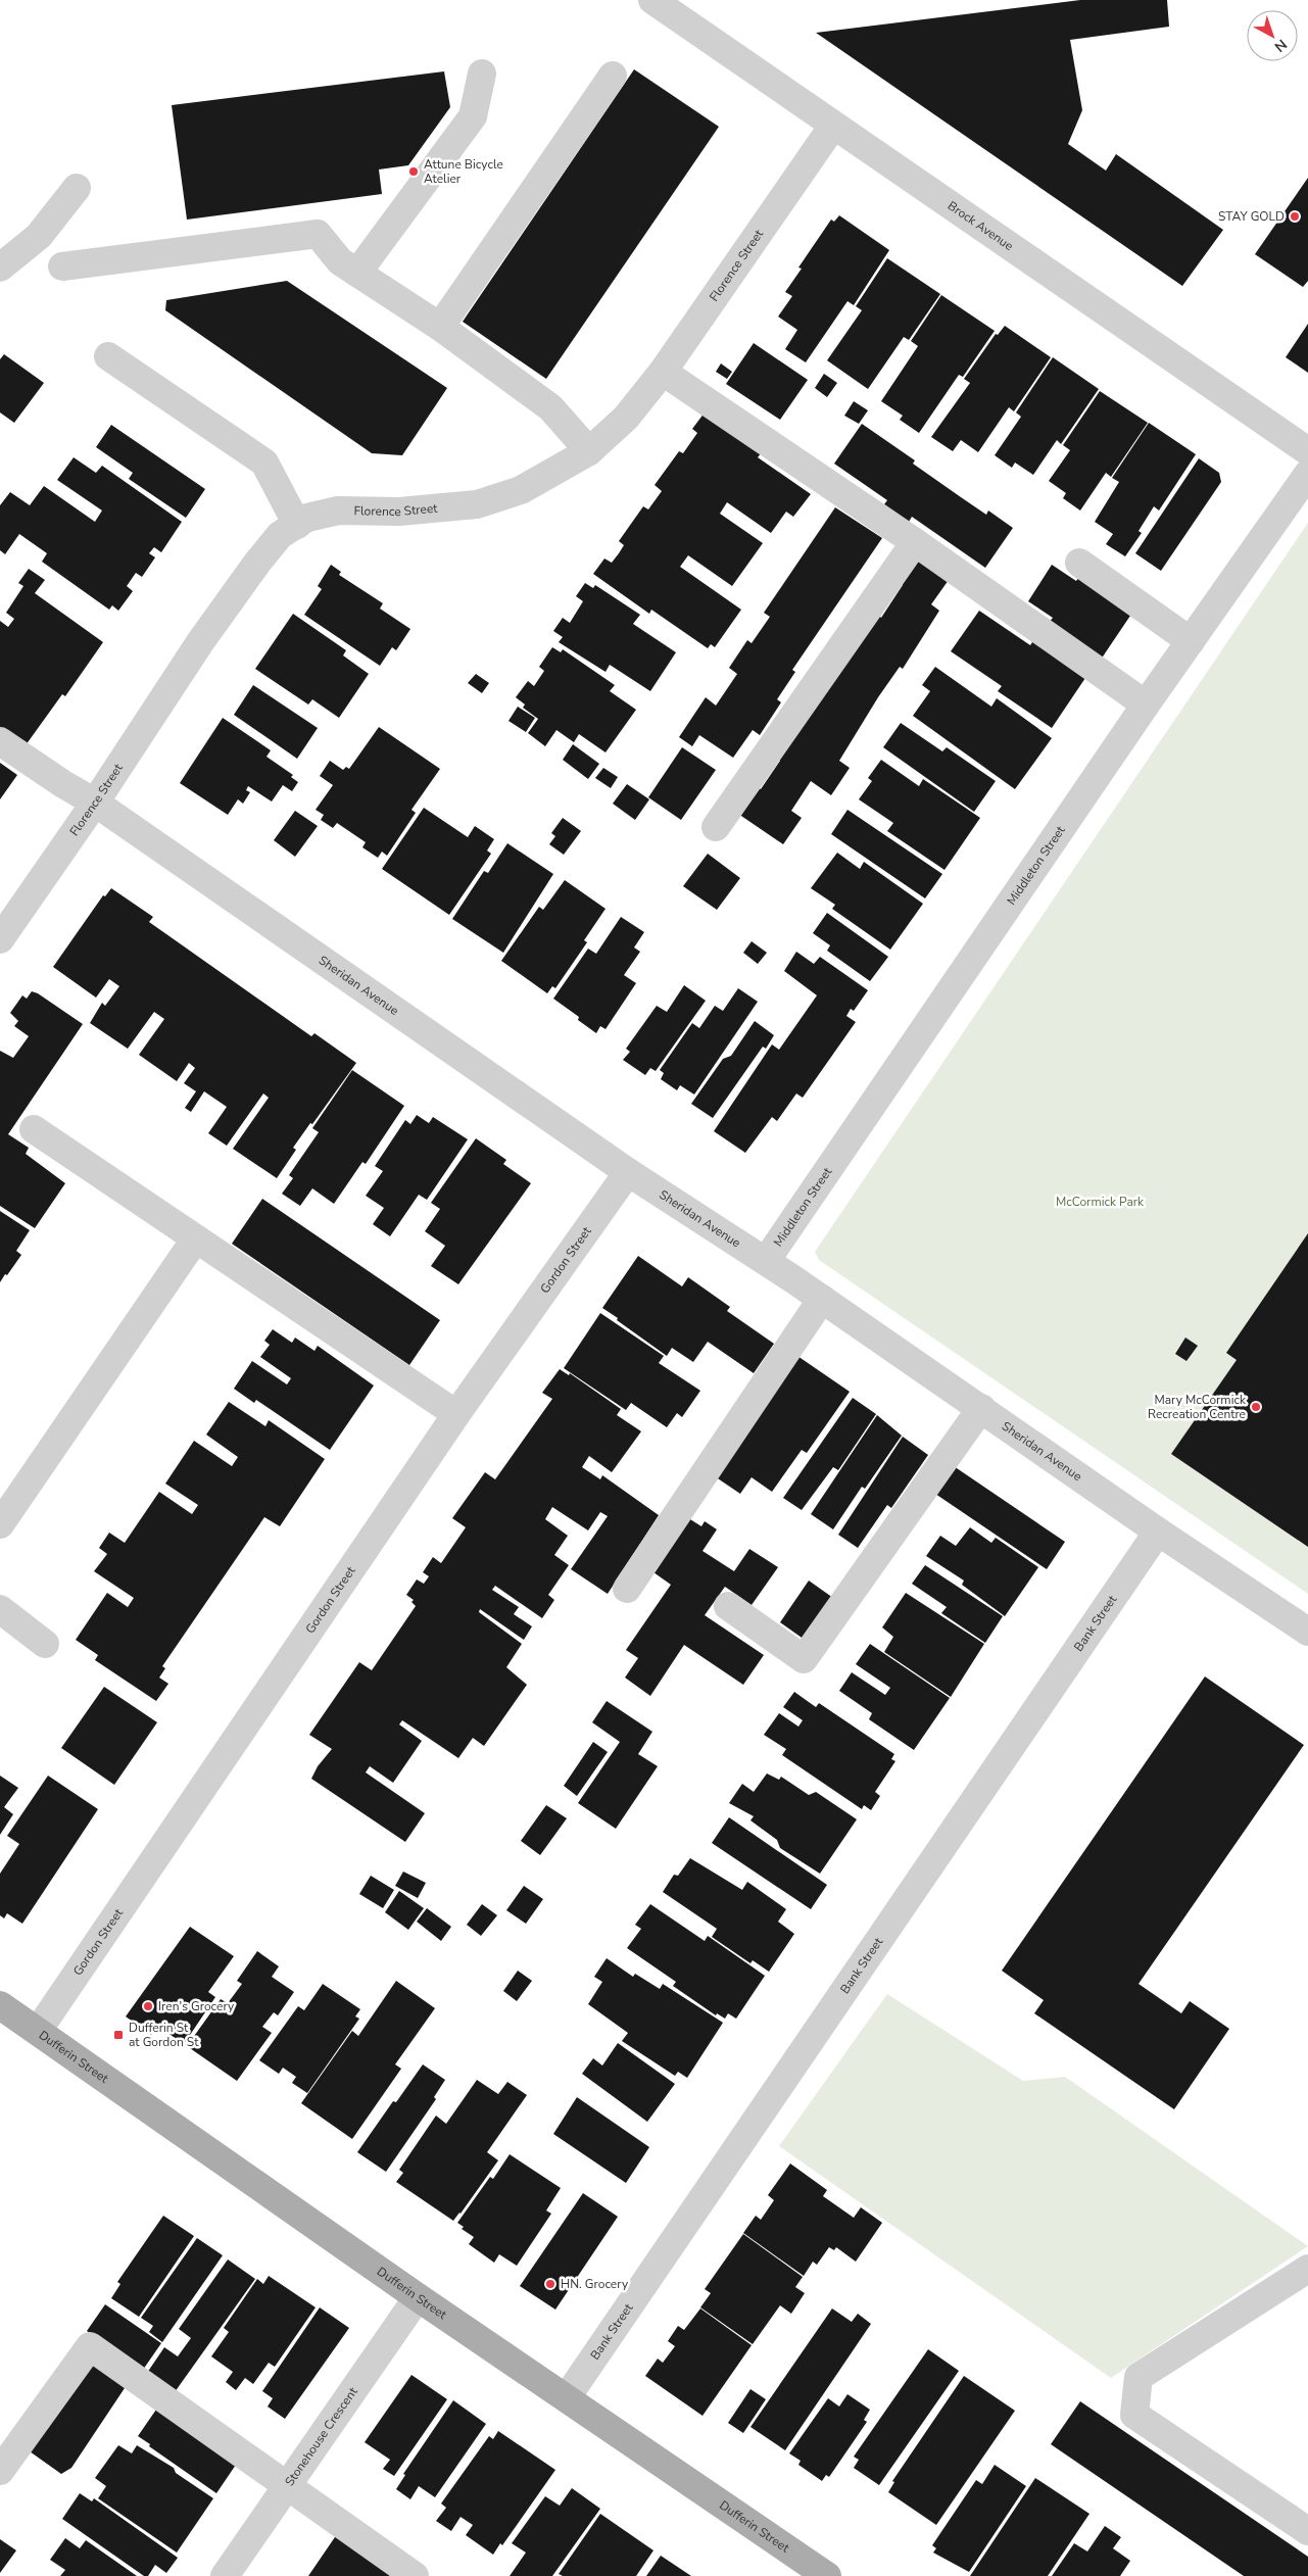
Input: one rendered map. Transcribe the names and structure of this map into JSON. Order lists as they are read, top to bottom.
{
  "streets": {
    "main road": ["Dufferin Street"],
    "street": [
      "Brock Avenue",
      "Florence Street",
      "Middleton Street",
      "Sheridan Avenue",
      "Gordon Street",
      "Bank Street",
      "Stonehouse Crescent"
    ]
  },
  "crossings": [
    ["Brock Avenue", "Florence Street"],
    ["Florence Street", "Sheridan Avenue"],
    ["Middleton Street", "Sheridan Avenue"],
    ["Sheridan Avenue", "Gordon Street"],
    ["Sheridan Avenue", "Bank Street"],
    ["Gordon Street", "Dufferin Street"],
    ["Bank Street", "Dufferin Street"],
    ["Dufferin Street", "Stonehouse Crescent"]
  ],
  "parks": ["McCormick Park"],
  "places": {
    "other": [
      "Attune Bicycle Atelier",
      "STAY GOLD",
      "Mary McCormick Recreation Centre",
      "Iren's Grocery",
      "HN. Grocery"
    ],
    "transit": ["Dufferin St at Gordon St"]
  },
  "north": "bottom right"
}
